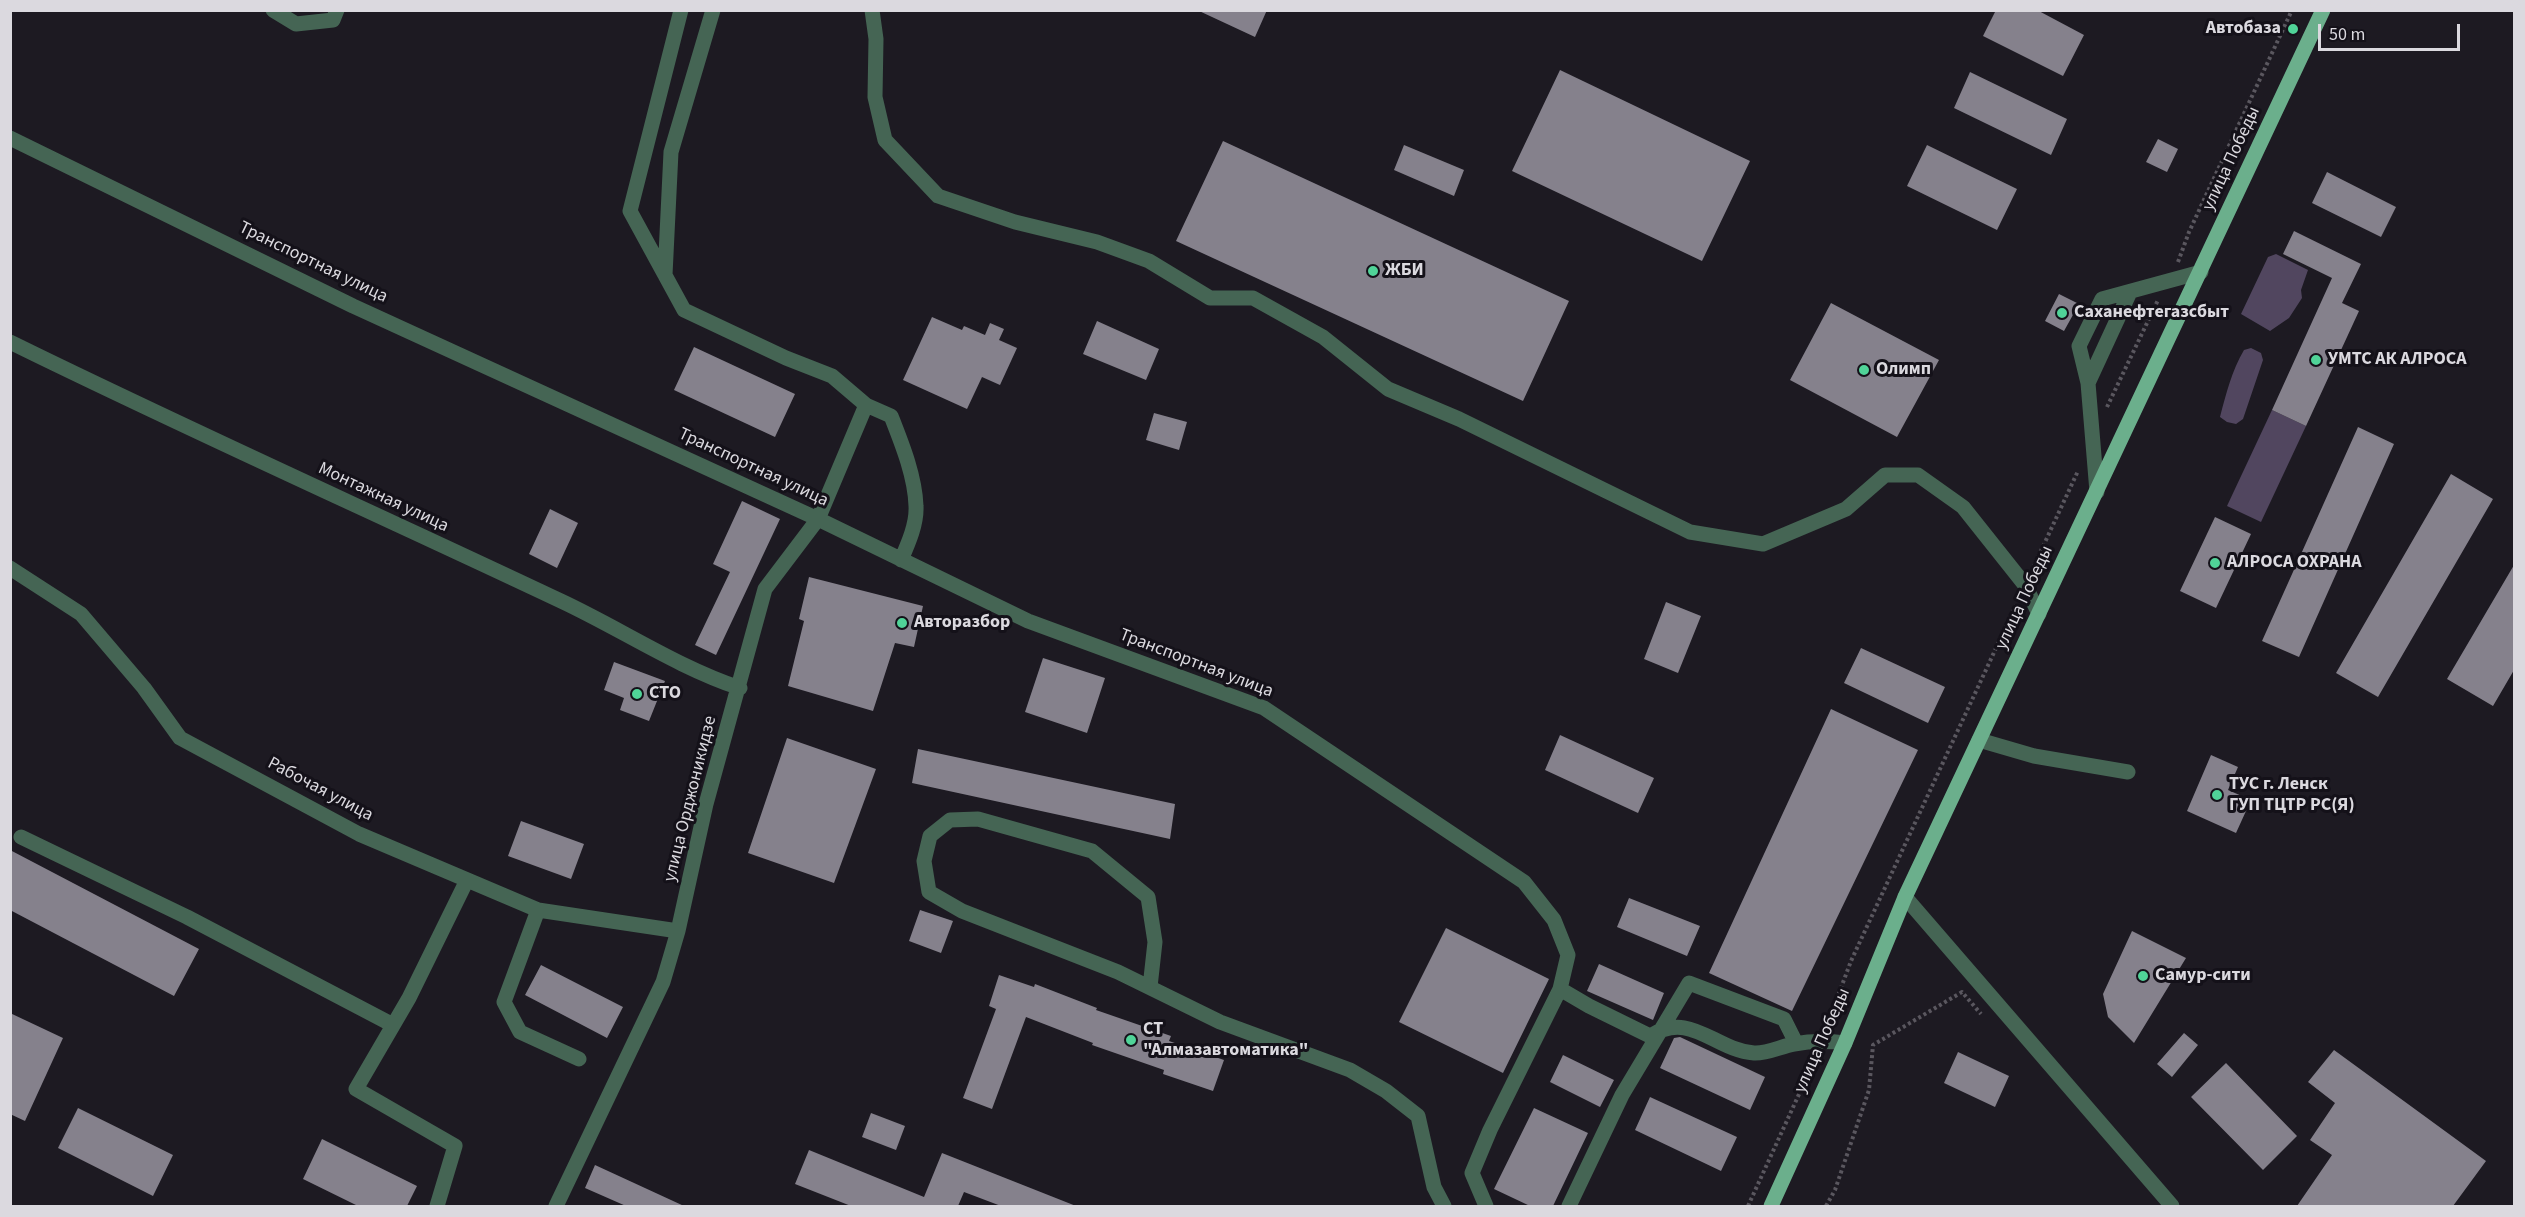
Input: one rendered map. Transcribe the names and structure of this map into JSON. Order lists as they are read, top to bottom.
{
  "streets": {
    "main road": ["улица Победы"],
    "street": [
      "Транспортная улица",
      "Монтажная улица",
      "Рабочая улица",
      "улица Орджоникидзе"
    ]
  },
  "crossings": [
    ["Транспортная улица", "улица Орджоникидзе"],
    ["Монтажная улица", "улица Орджоникидзе"],
    ["Рабочая улица", "улица Орджоникидзе"]
  ],
  "places": [
    "Автобаза",
    "ЖБИ",
    "Саханефтегазсбыт",
    "УМТС АК АЛРОСА",
    "Олимп",
    "АЛРОСА ОХРАНА",
    "Авторазбор",
    "СТО",
    "ТУС г. Ленск ГУП ТЦТР РС(Я)",
    "Самур-сити",
    "СТ \"Алмазавтоматика\""
  ],
  "scale_bar": "50 m"
}
